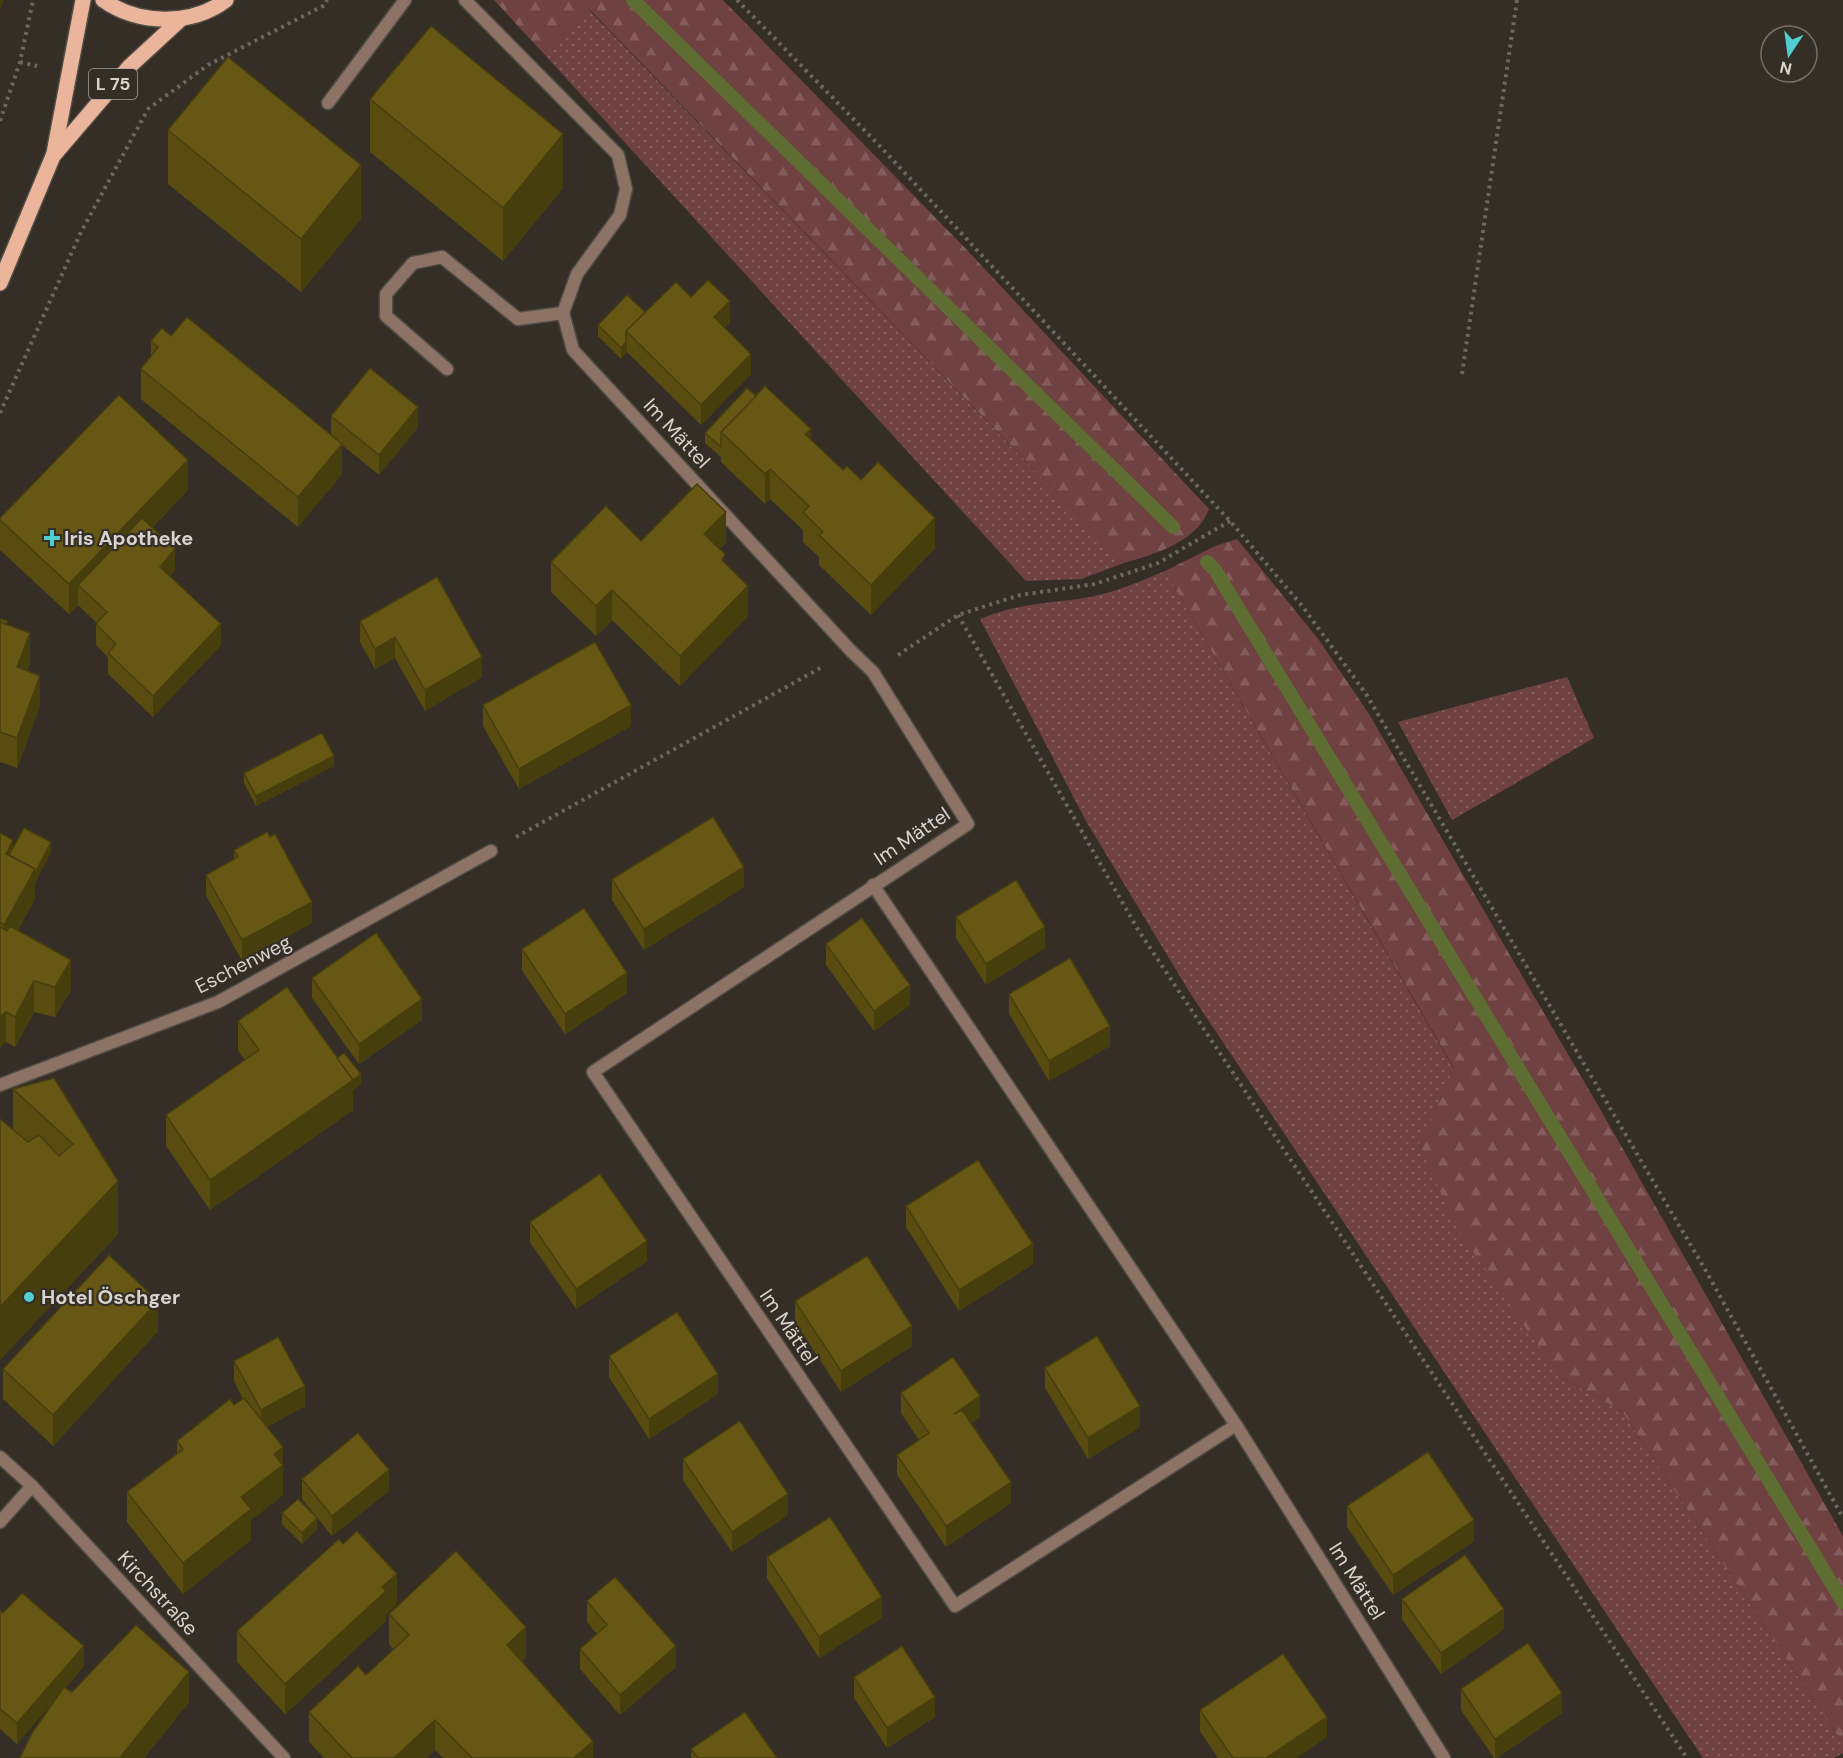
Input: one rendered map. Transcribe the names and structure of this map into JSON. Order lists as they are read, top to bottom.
{
  "streets": {
    "main road": ["L 75"],
    "street": ["Im Mättel", "Eschenweg", "Kirchstraße"]
  },
  "places": {
    "health": ["Iris Apotheke"],
    "other": ["Hotel Öschger"]
  },
  "north": "bottom"
}
